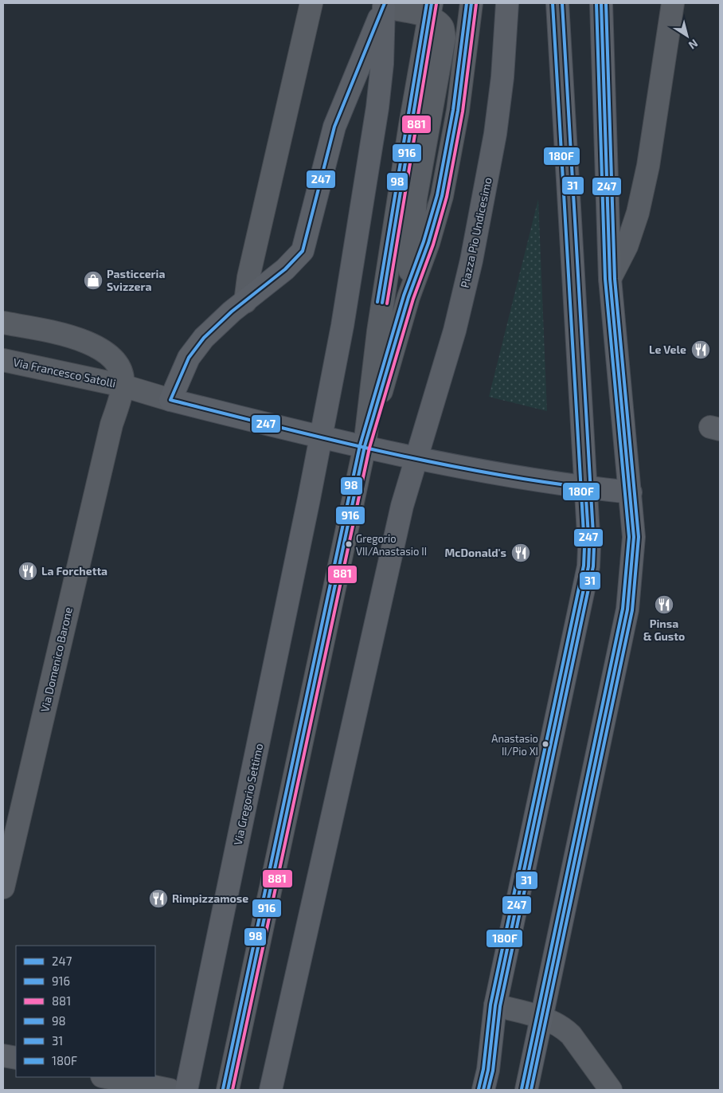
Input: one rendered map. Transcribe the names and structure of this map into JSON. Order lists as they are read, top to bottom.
{
  "streets": {
    "main road": ["Piazza Pio Undicesimo", "Via Gregorio Settimo"],
    "street": ["Via Francesco Satolli", "Via Domenico Barone"]
  },
  "crossings": [
    ["Via Francesco Satolli", "Via Domenico Barone"]
  ],
  "places": {
    "shop": ["Pasticceria Svizzera"],
    "restaurant": [
      "Le Vele",
      "McDonald's",
      "La Forchetta",
      "Pinsa & Gusto",
      "Rimpizzamose"
    ],
    "other": ["Gregorio VII/Anastasio II", "Anastasio II/Pio XI"]
  },
  "lines": [
    "transit line 247",
    "transit line 916",
    "transit line 98",
    "transit line 31",
    "transit line 180F",
    "transit line 881"
  ],
  "legend": [
    "247",
    "916",
    "881",
    "98",
    "31",
    "180F"
  ],
  "north": "bottom right"
}
